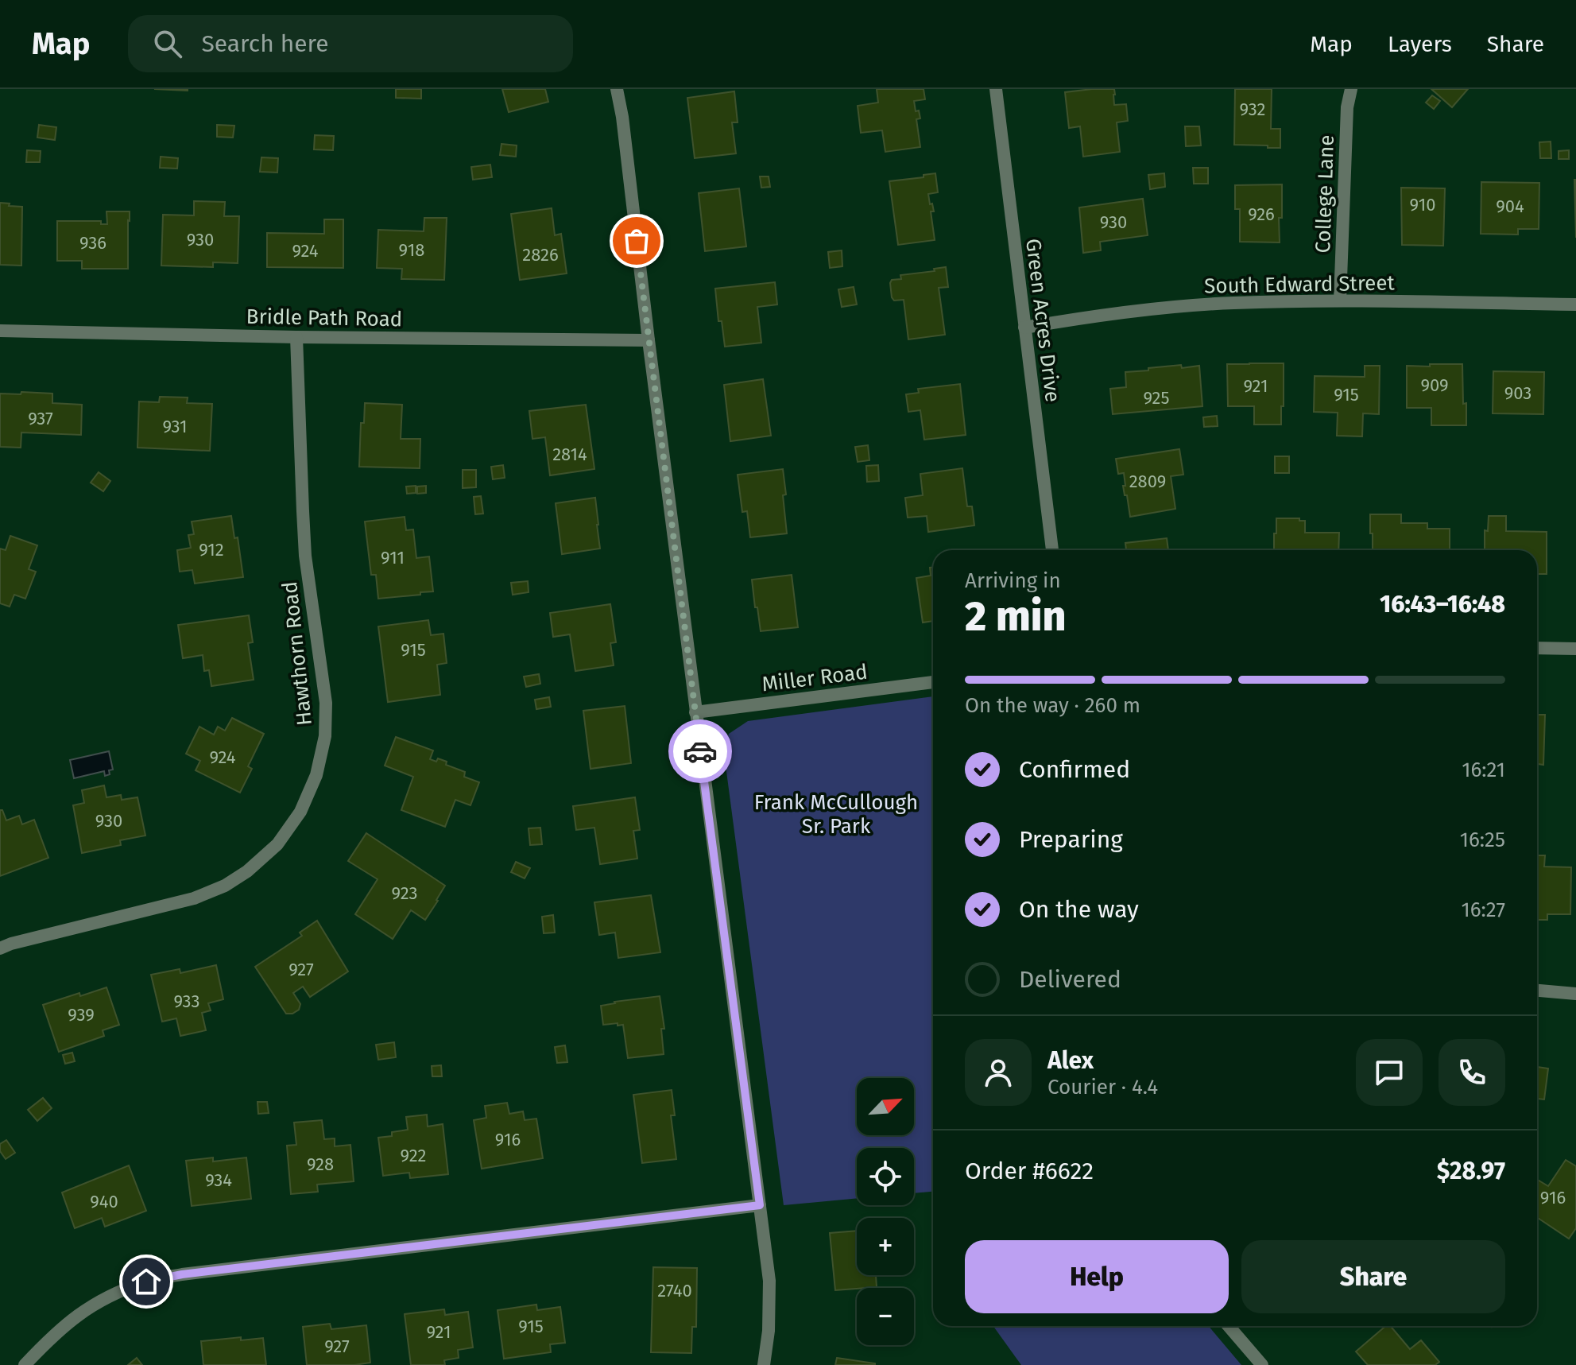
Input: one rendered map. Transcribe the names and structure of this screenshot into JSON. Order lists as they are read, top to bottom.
{
  "streets": {
    "street": [
      "College Lane",
      "South Edward Street",
      "Bridle Path Road",
      "Green Acres Drive",
      "Hawthorn Road",
      "Miller Road"
    ]
  },
  "crossings": [
    ["College Lane", "South Edward Street"],
    ["South Edward Street", "Green Acres Drive"],
    ["Bridle Path Road", "Hawthorn Road"]
  ],
  "parks": ["Frank McCullough Sr. Park"],
  "house_numbers": [
    "932",
    "910",
    "904",
    "926",
    "930",
    "930",
    "936",
    "918",
    "924",
    "2826",
    "909",
    "921",
    "903",
    "915",
    "925",
    "937",
    "931",
    "2814",
    "2809",
    "912",
    "911",
    "915",
    "924",
    "930",
    "923",
    "927",
    "933",
    "939",
    "916",
    "922",
    "928",
    "934",
    "916",
    "940",
    "2740",
    "915",
    "921",
    "927"
  ],
  "north": "top right",
  "page": {
    "header": "Map",
    "search": "Search here",
    "nav": ["Map", "Layers", "Share"],
    "heading": ["2 min", "Arriving in", "16:43–16:48"],
    "panel": [
      "Alex",
      "Courier · 4.4",
      "Order #6622",
      "$28.97"
    ],
    "bar": "On the way · 260 m",
    "list": [
      ["Confirmed", "16:21"],
      ["Preparing", "16:25"],
      ["On the way", "16:27"],
      "Delivered"
    ],
    "map_buttons": ["+", "−"],
    "buttons": ["Help", "Share"]
  }
}
